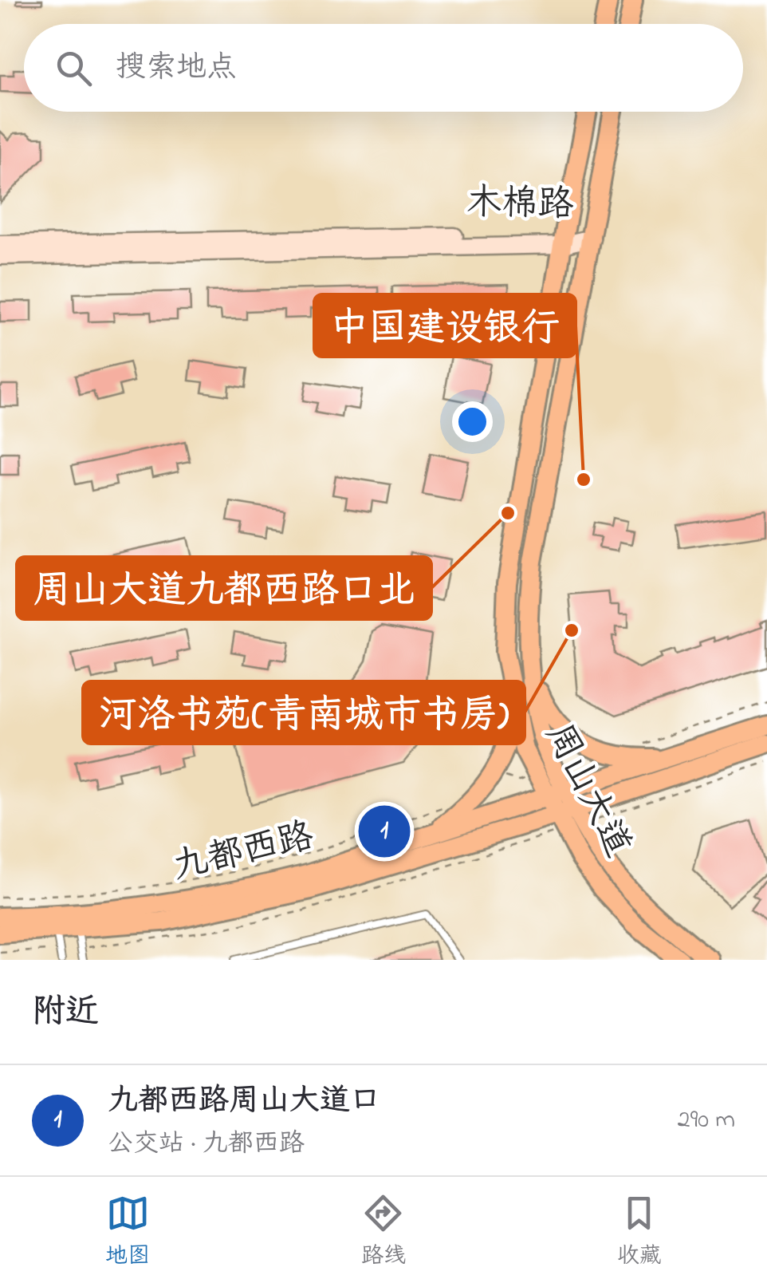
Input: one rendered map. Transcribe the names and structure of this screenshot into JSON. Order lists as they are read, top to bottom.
{
  "streets": {
    "main road": ["木棉路", "周山大道", "九都西路"]
  },
  "crossings": [
    ["木棉路", "周山大道"],
    ["周山大道", "九都西路"]
  ],
  "places": ["中国建设银行", "周山大道九都西路口北", "河洛书苑(青南城市书房)"],
  "page": {
    "search": "搜索地点",
    "pins": "1",
    "heading": "附近",
    "list": [
      {
        "mark": "1",
        "name": "九都西路周山大道口",
        "note": "公交站 · 九都西路",
        "value": "290 m"
      }
    ],
    "nav": ["地图", "路线", "收藏"]
  }
}
